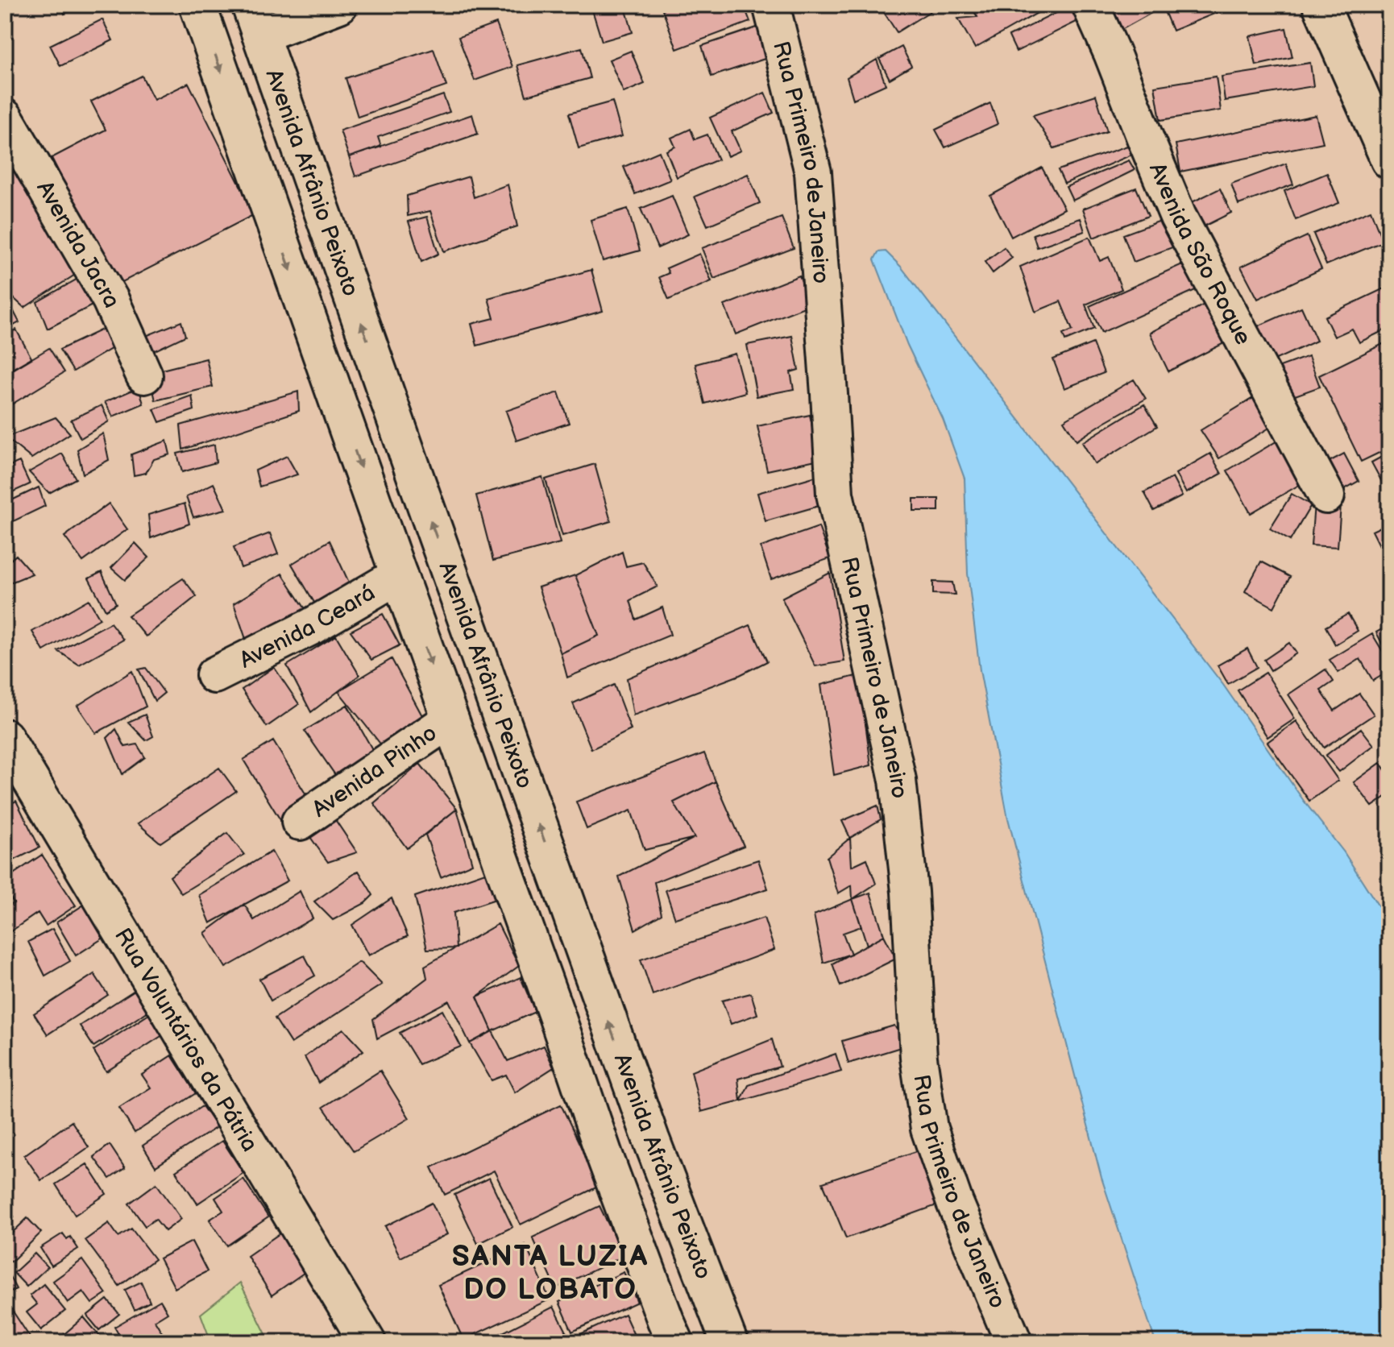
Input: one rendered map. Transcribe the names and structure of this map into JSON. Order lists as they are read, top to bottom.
{
  "streets": {
    "street": [
      "Rua Primeiro de Janeiro",
      "Avenida Afrânio Peixoto",
      "Avenida Jacra",
      "Avenida São Roque",
      "Avenida Ceará",
      "Avenida Pinho",
      "Rua Voluntários da Pátria"
    ]
  },
  "districts": ["SANTA LUZIA DO LOBATO"]
}
